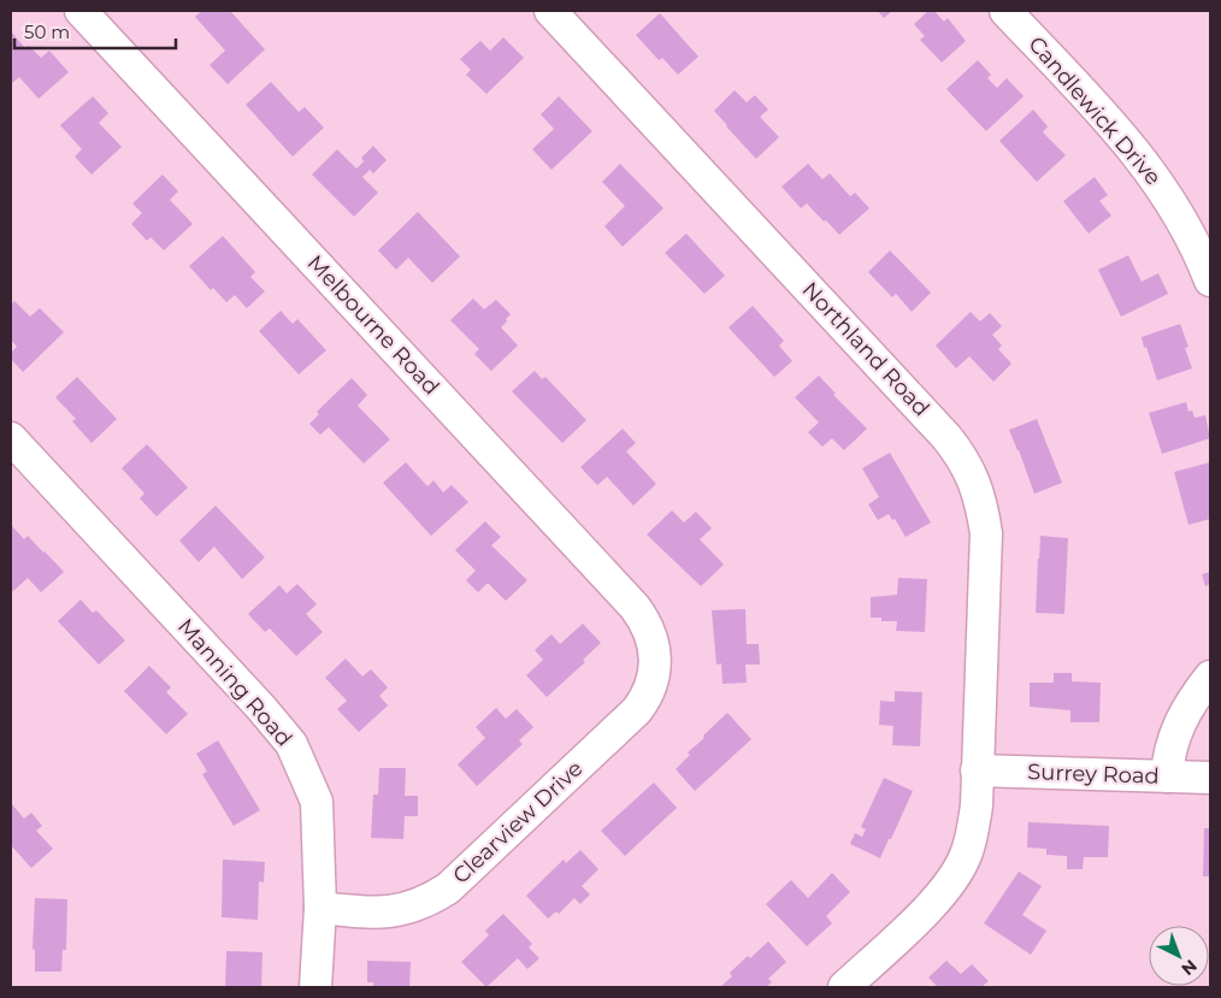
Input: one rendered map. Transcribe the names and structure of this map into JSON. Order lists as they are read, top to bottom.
{
  "streets": {
    "street": [
      "Candlewick Drive",
      "Melbourne Road",
      "Northland Road",
      "Manning Road",
      "Surrey Road",
      "Clearview Drive"
    ]
  },
  "crossings": [
    ["Melbourne Road", "Clearview Drive"],
    ["Northland Road", "Surrey Road"],
    ["Manning Road", "Clearview Drive"]
  ],
  "scale_bar": "50 m",
  "north": "bottom right"
}
